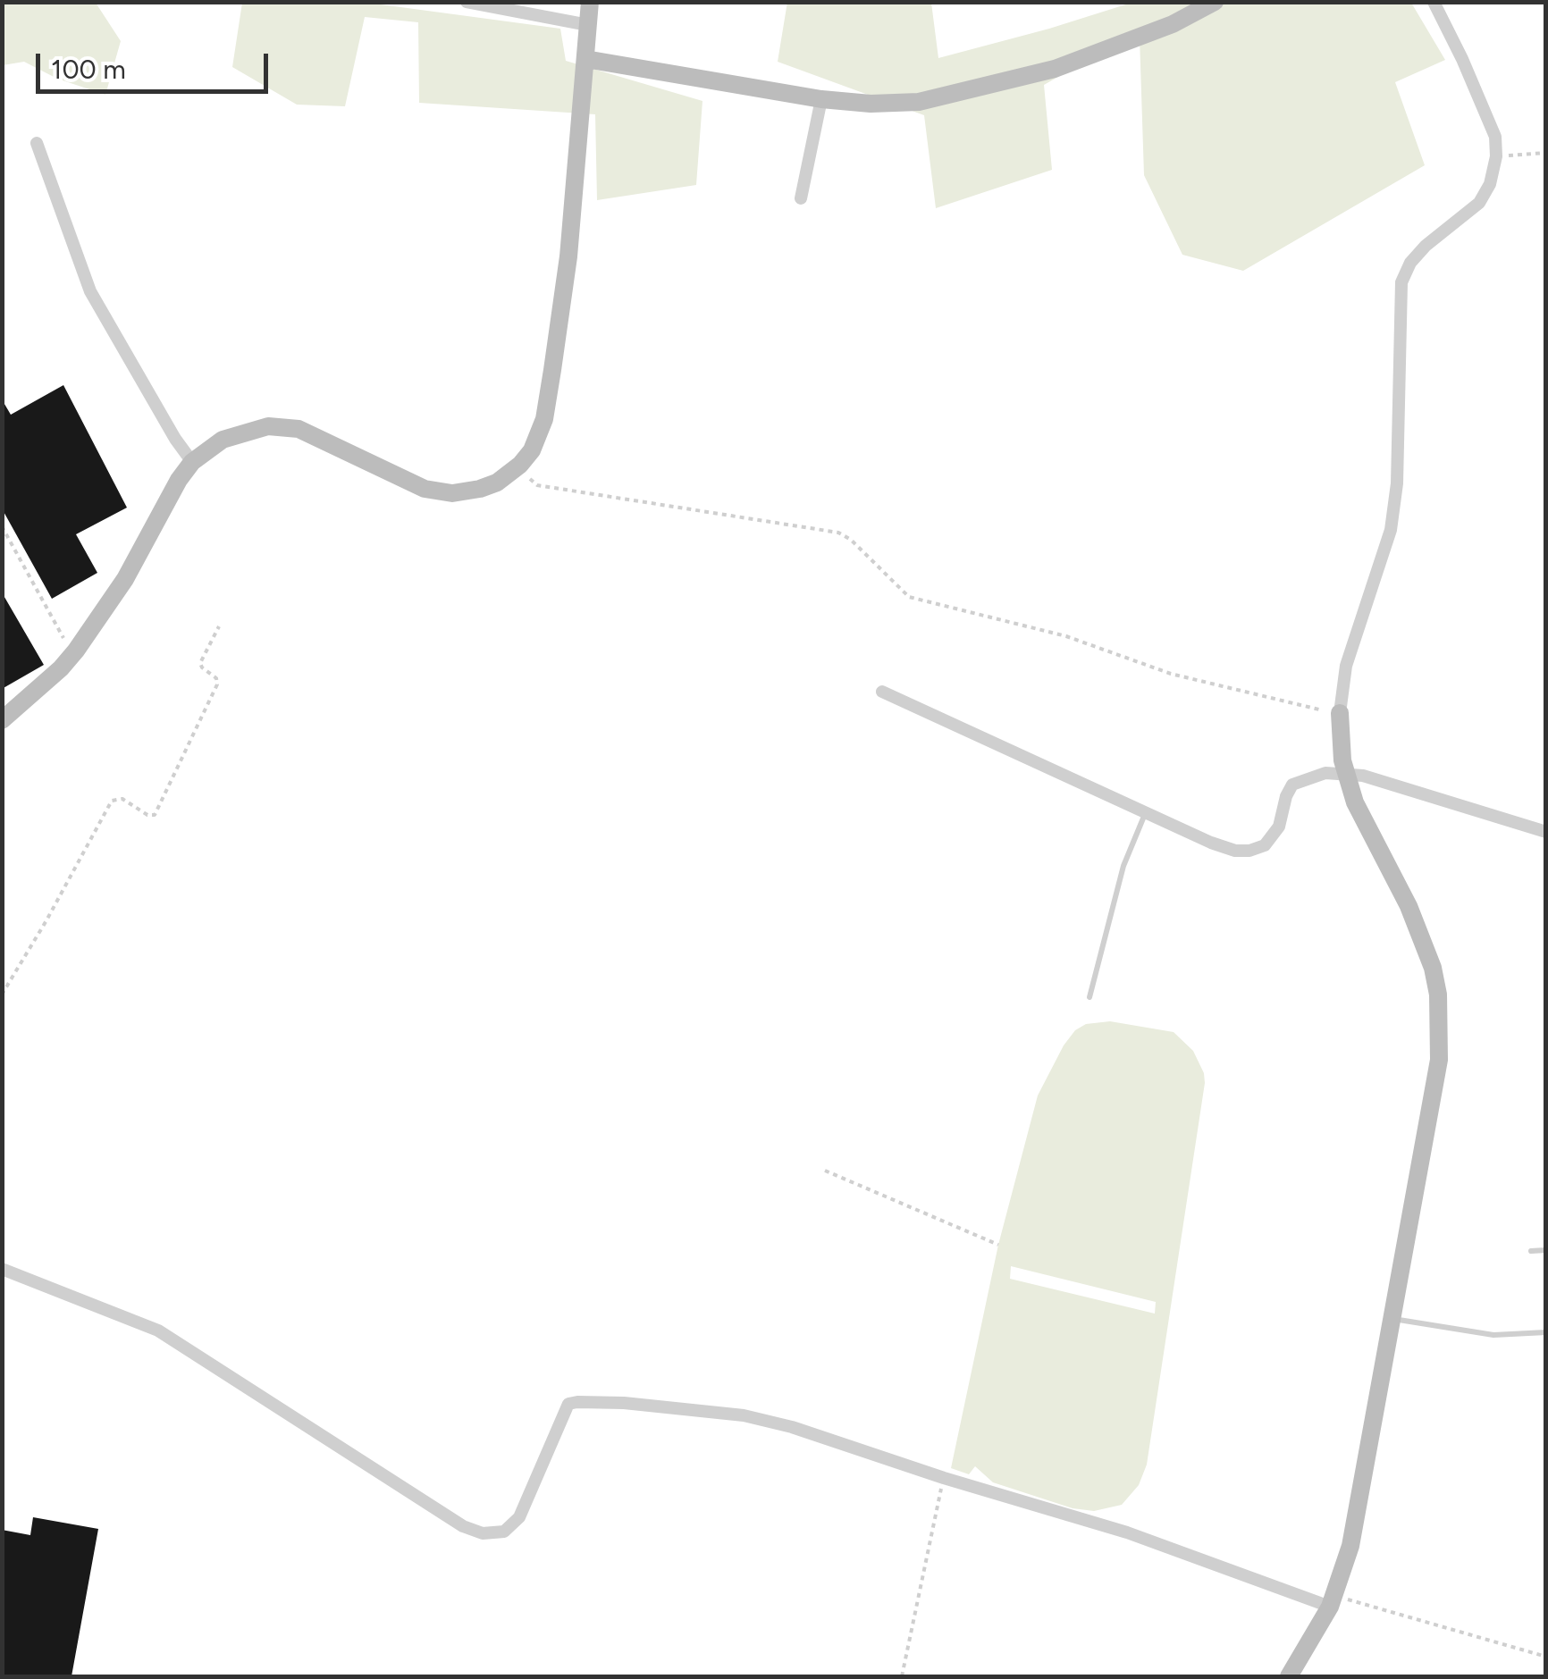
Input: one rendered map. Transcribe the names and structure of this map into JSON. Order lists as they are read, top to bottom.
{
  "scale_bar": "100 m"
}
